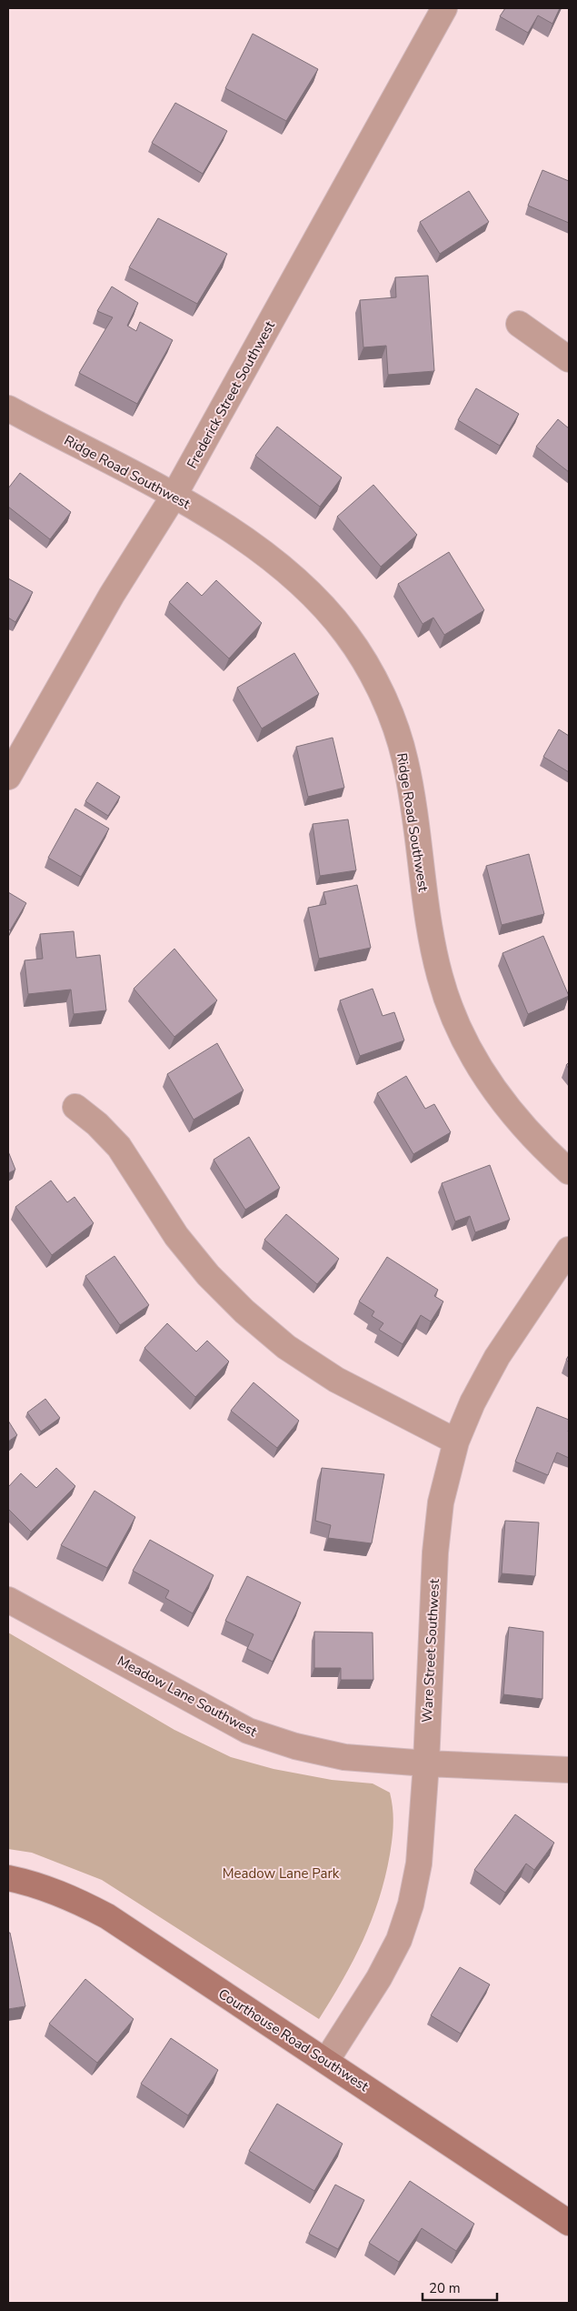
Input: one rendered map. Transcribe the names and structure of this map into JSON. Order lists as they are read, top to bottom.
{
  "streets": {
    "street": [
      "Frederick Street Southwest",
      "Ridge Road Southwest",
      "Ware Street Southwest",
      "Meadow Lane Southwest",
      "Courthouse Road Southwest"
    ]
  },
  "crossings": [
    ["Frederick Street Southwest", "Ridge Road Southwest"],
    ["Ware Street Southwest", "Meadow Lane Southwest"],
    ["Ware Street Southwest", "Courthouse Road Southwest"]
  ],
  "parks": ["Meadow Lane Park"],
  "scale_bar": "20 m"
}
